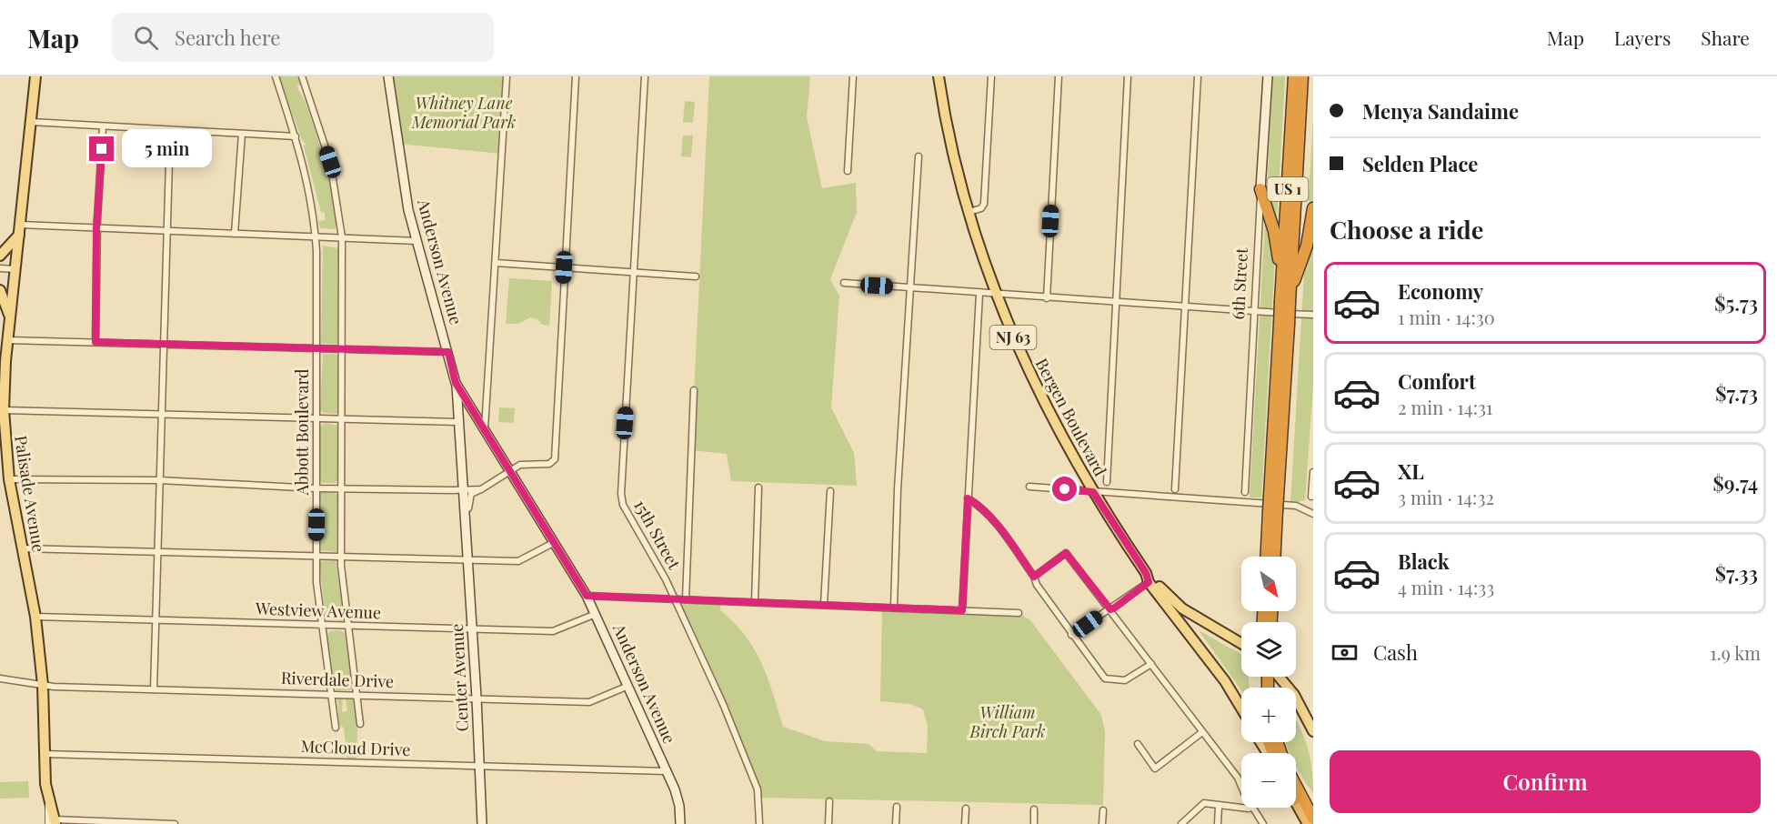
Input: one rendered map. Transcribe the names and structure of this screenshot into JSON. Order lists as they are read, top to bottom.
{
  "streets": {
    "highway": ["US 1"],
    "main road": [
      "Anderson Avenue",
      "6th Street",
      "NJ 63",
      "Bergen Boulevard",
      "Palisade Avenue",
      "Center Avenue"
    ],
    "street": [
      "Abbott Boulevard",
      "15th Street",
      "Westview Avenue",
      "Riverdale Drive",
      "McCloud Drive"
    ]
  },
  "crossings": [
    ["Anderson Avenue", "Westview Avenue"],
    ["Anderson Avenue", "Center Avenue"],
    ["Anderson Avenue", "Riverdale Drive"],
    ["Anderson Avenue", "McCloud Drive"],
    ["Abbott Boulevard", "Westview Avenue"],
    ["Abbott Boulevard", "Riverdale Drive"],
    ["Palisade Avenue", "Westview Avenue"],
    ["Palisade Avenue", "Riverdale Drive"],
    ["Palisade Avenue", "McCloud Drive"],
    ["Westview Avenue", "Center Avenue"],
    ["Center Avenue", "Riverdale Drive"],
    ["Center Avenue", "McCloud Drive"]
  ],
  "parks": ["Whitney Lane Memorial Park", "William Birch Park"],
  "north": "bottom right",
  "page": {
    "header": "Map",
    "search": "Search here",
    "nav": ["Map", "Layers", "Share"],
    "banner": ["Menya Sandaime", "Selden Place"],
    "bubble": "5 min",
    "heading": "Choose a ride",
    "list": [
      {
        "name": "Economy",
        "note": "1 min · 14:30",
        "value": "$5.73"
      },
      {
        "name": "Comfort",
        "note": "2 min · 14:31",
        "value": "$7.73"
      },
      {
        "name": "XL",
        "note": "3 min · 14:32",
        "value": "$9.74"
      },
      {
        "name": "Black",
        "note": "4 min · 14:33",
        "value": "$7.33"
      }
    ],
    "map_buttons": ["+", "−"],
    "pay": ["Cash", "1.9 km"],
    "buttons": "Confirm"
  }
}
